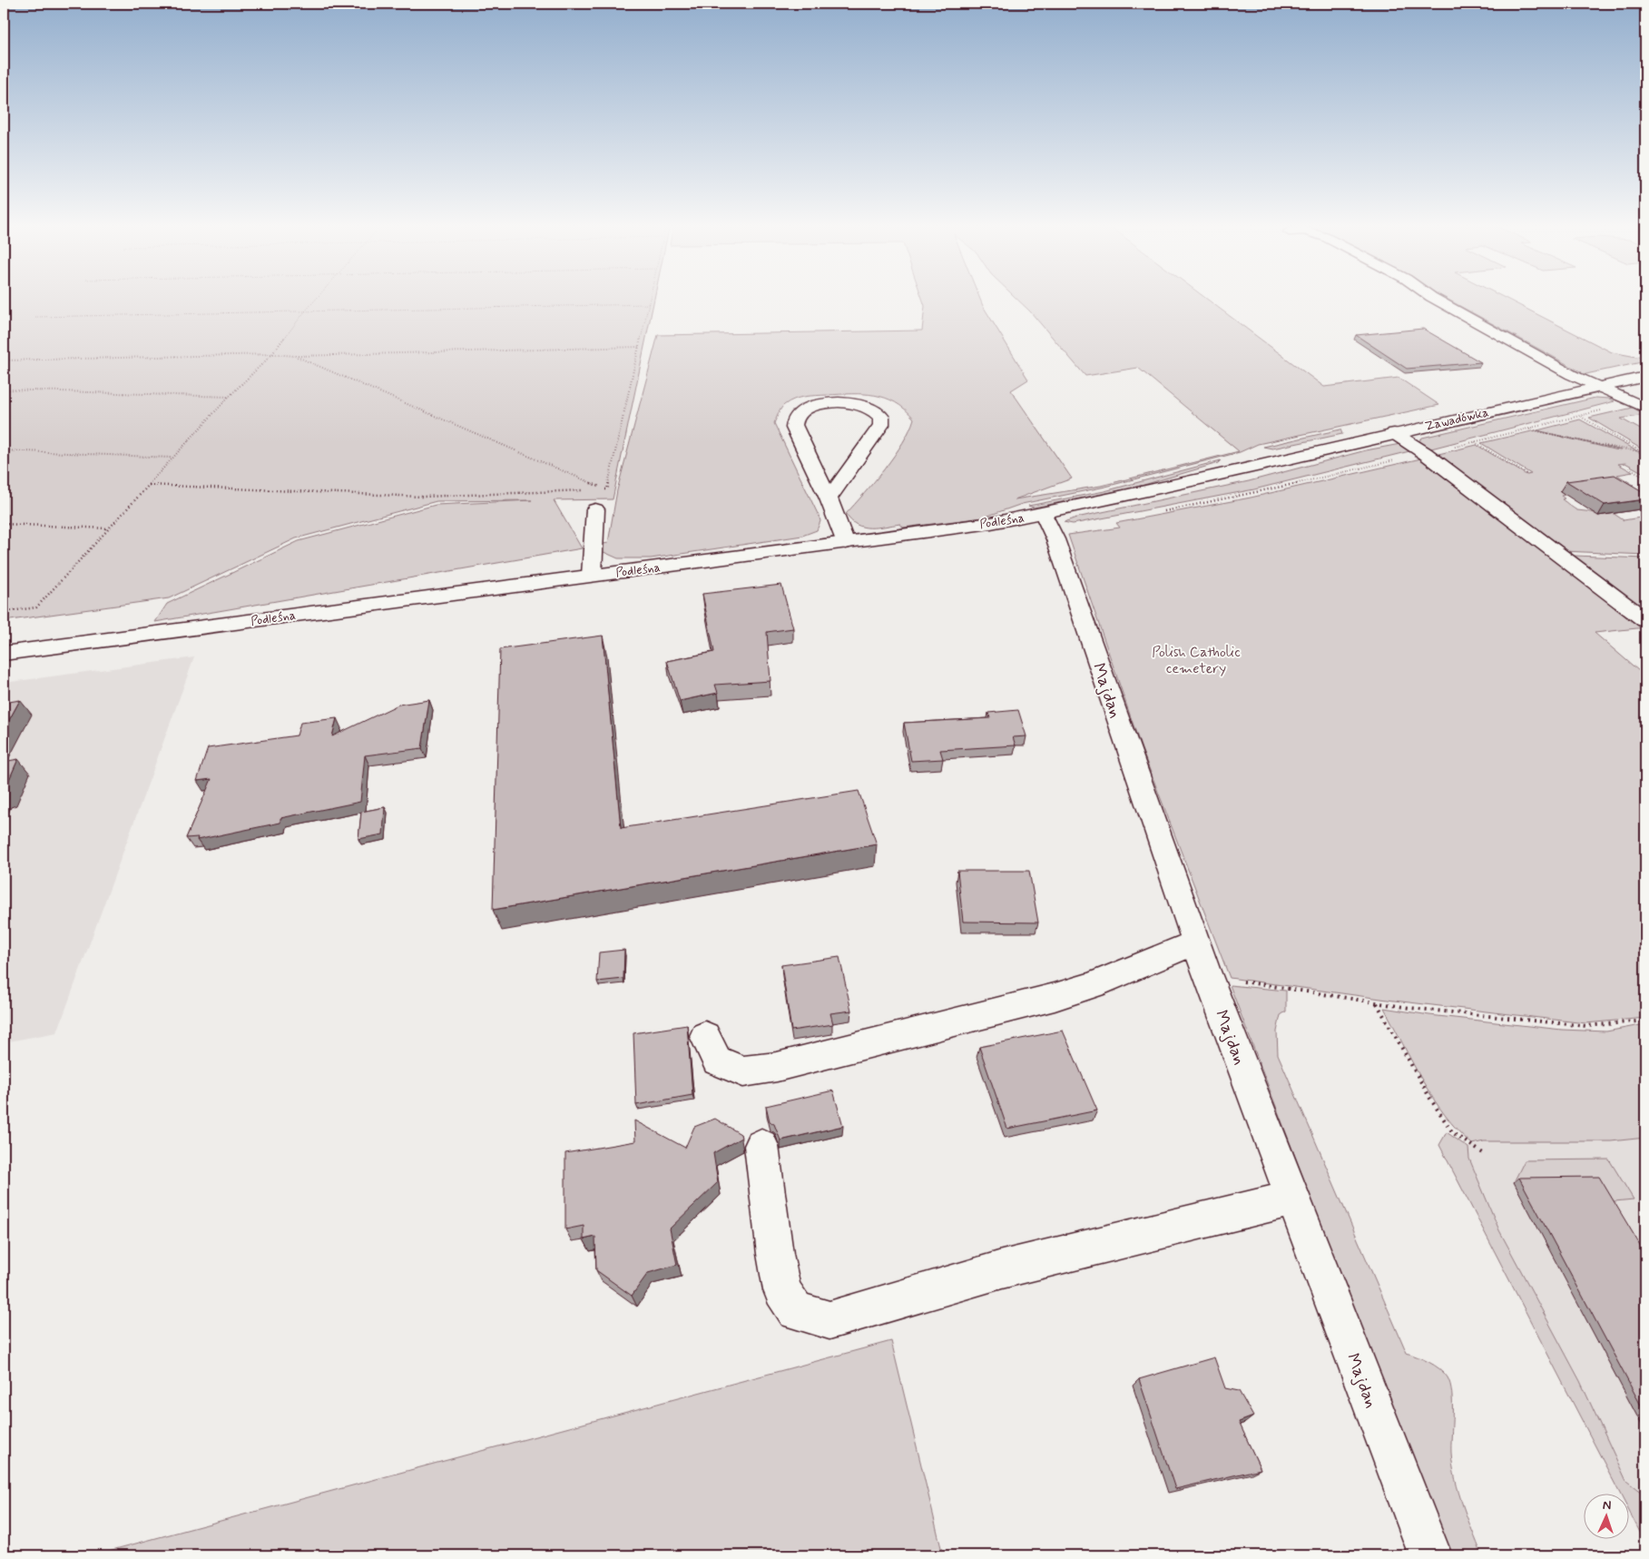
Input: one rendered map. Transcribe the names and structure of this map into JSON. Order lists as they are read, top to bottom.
{
  "streets": {
    "main road": ["Zawadówka", "Podleśna", "Majdan"]
  },
  "crossings": [
    ["Zawadówka", "Podleśna"],
    ["Podleśna", "Majdan"]
  ],
  "parks": ["Polish Catholic cemetery"],
  "north": "top"
}
